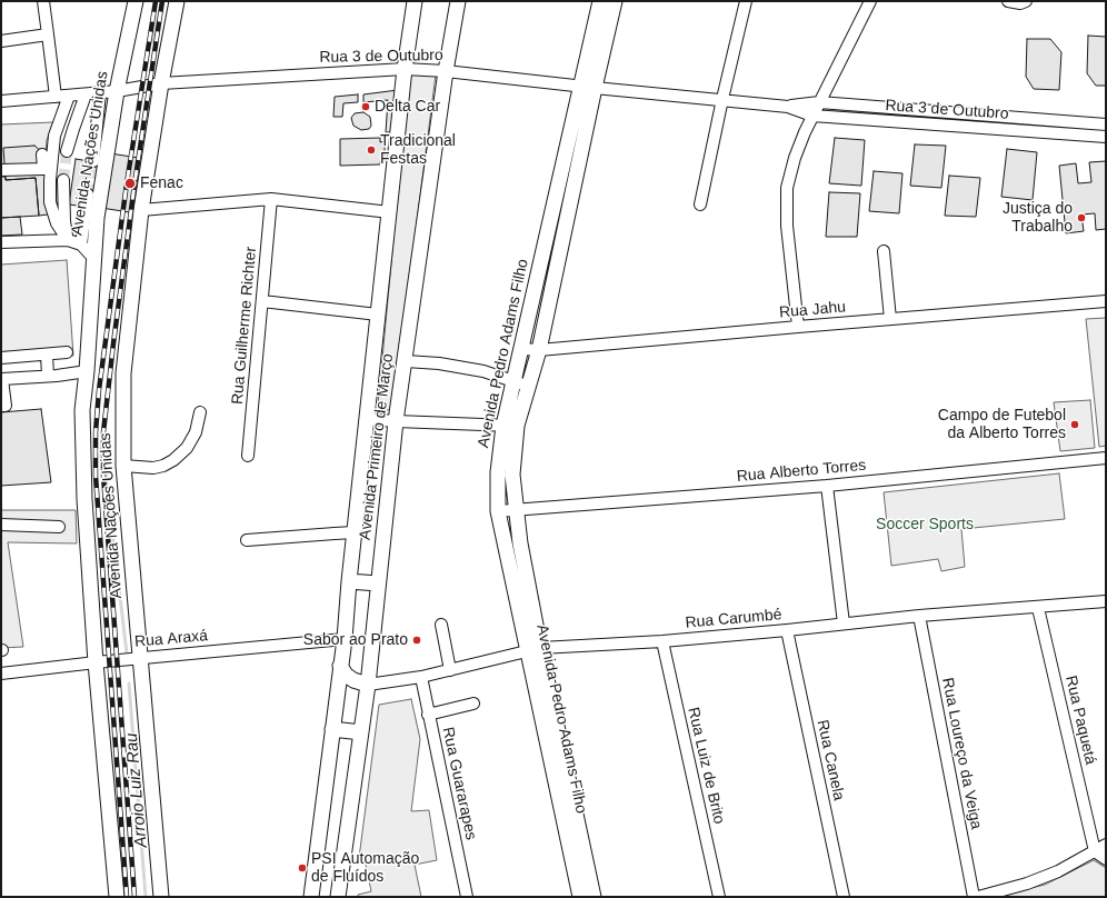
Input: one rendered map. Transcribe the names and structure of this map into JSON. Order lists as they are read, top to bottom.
{
  "streets": {
    "main road": ["Avenida Nações Unidas", "Avenida Pedro Adams Filho", "Avenida Primeiro de Março"],
    "street": [
      "Rua 3 de Outubro",
      "Rua Jahu",
      "Rua Guilherme Richter",
      "Rua Alberto Torres",
      "Rua Carumbé",
      "Rua Araxá",
      "Rua Paquetá",
      "Rua Loureço da Veiga",
      "Rua Canela",
      "Rua Luiz de Brito",
      "Rua Guararapes"
    ]
  },
  "crossings": [
    ["Rua 3 de Outubro", "Avenida Nações Unidas"],
    ["Rua 3 de Outubro", "Avenida Pedro Adams Filho"],
    ["Rua 3 de Outubro", "Avenida Primeiro de Março"],
    ["Avenida Nações Unidas", "Rua Araxá"],
    ["Rua Jahu", "Avenida Pedro Adams Filho"],
    ["Avenida Pedro Adams Filho", "Rua Alberto Torres"],
    ["Avenida Pedro Adams Filho", "Rua Carumbé"],
    ["Avenida Primeiro de Março", "Rua Carumbé"],
    ["Avenida Primeiro de Março", "Rua Araxá"],
    ["Rua Carumbé", "Rua Paquetá"],
    ["Rua Carumbé", "Rua Loureço da Veiga"],
    ["Rua Carumbé", "Rua Canela"],
    ["Rua Carumbé", "Rua Luiz de Brito"],
    ["Rua Carumbé", "Rua Guararapes"]
  ],
  "water": ["Arroio Luiz Rau"],
  "parks": ["Soccer Sports"],
  "places": [
    "Delta Car",
    "Tradicional Festas",
    "Fenac",
    "Justiça do Trabalho",
    "Campo de Futebol da Alberto Torres",
    "Sabor ao Prato",
    "PSI Automação de Fluídos"
  ]
}
